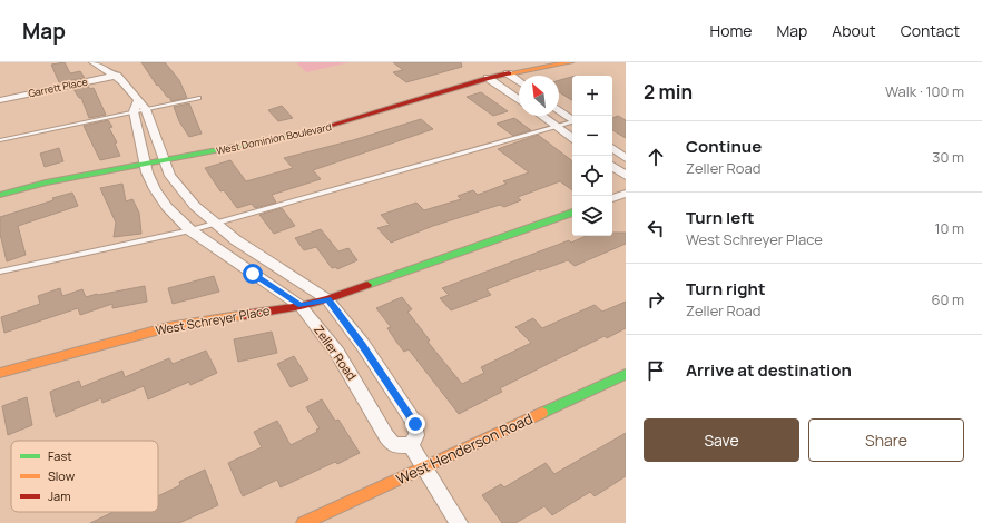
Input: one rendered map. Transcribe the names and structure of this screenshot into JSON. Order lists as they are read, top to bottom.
{
  "streets": {
    "street": [
      "Garrett Place",
      "West Dominion Boulevard",
      "West Schreyer Place",
      "Zeller Road",
      "West Henderson Road"
    ]
  },
  "crossings": [
    ["Garrett Place", "Zeller Road"],
    ["West Dominion Boulevard", "Zeller Road"],
    ["West Schreyer Place", "Zeller Road"]
  ],
  "legend": ["Fast", "Slow", "Jam"],
  "north": "top left",
  "page": {
    "header": "Map",
    "nav": [
      "Home",
      "Map",
      "About",
      "Contact"
    ],
    "heading": ["2 min", "Walk · 100 m"],
    "map_buttons": ["+", "−"],
    "list": [
      ["Continue", "Zeller Road", "30 m"],
      ["Turn left", "West Schreyer Place", "10 m"],
      ["Turn right", "Zeller Road", "60 m"],
      "Arrive at destination"
    ],
    "buttons": ["Save", "Share"]
  }
}
